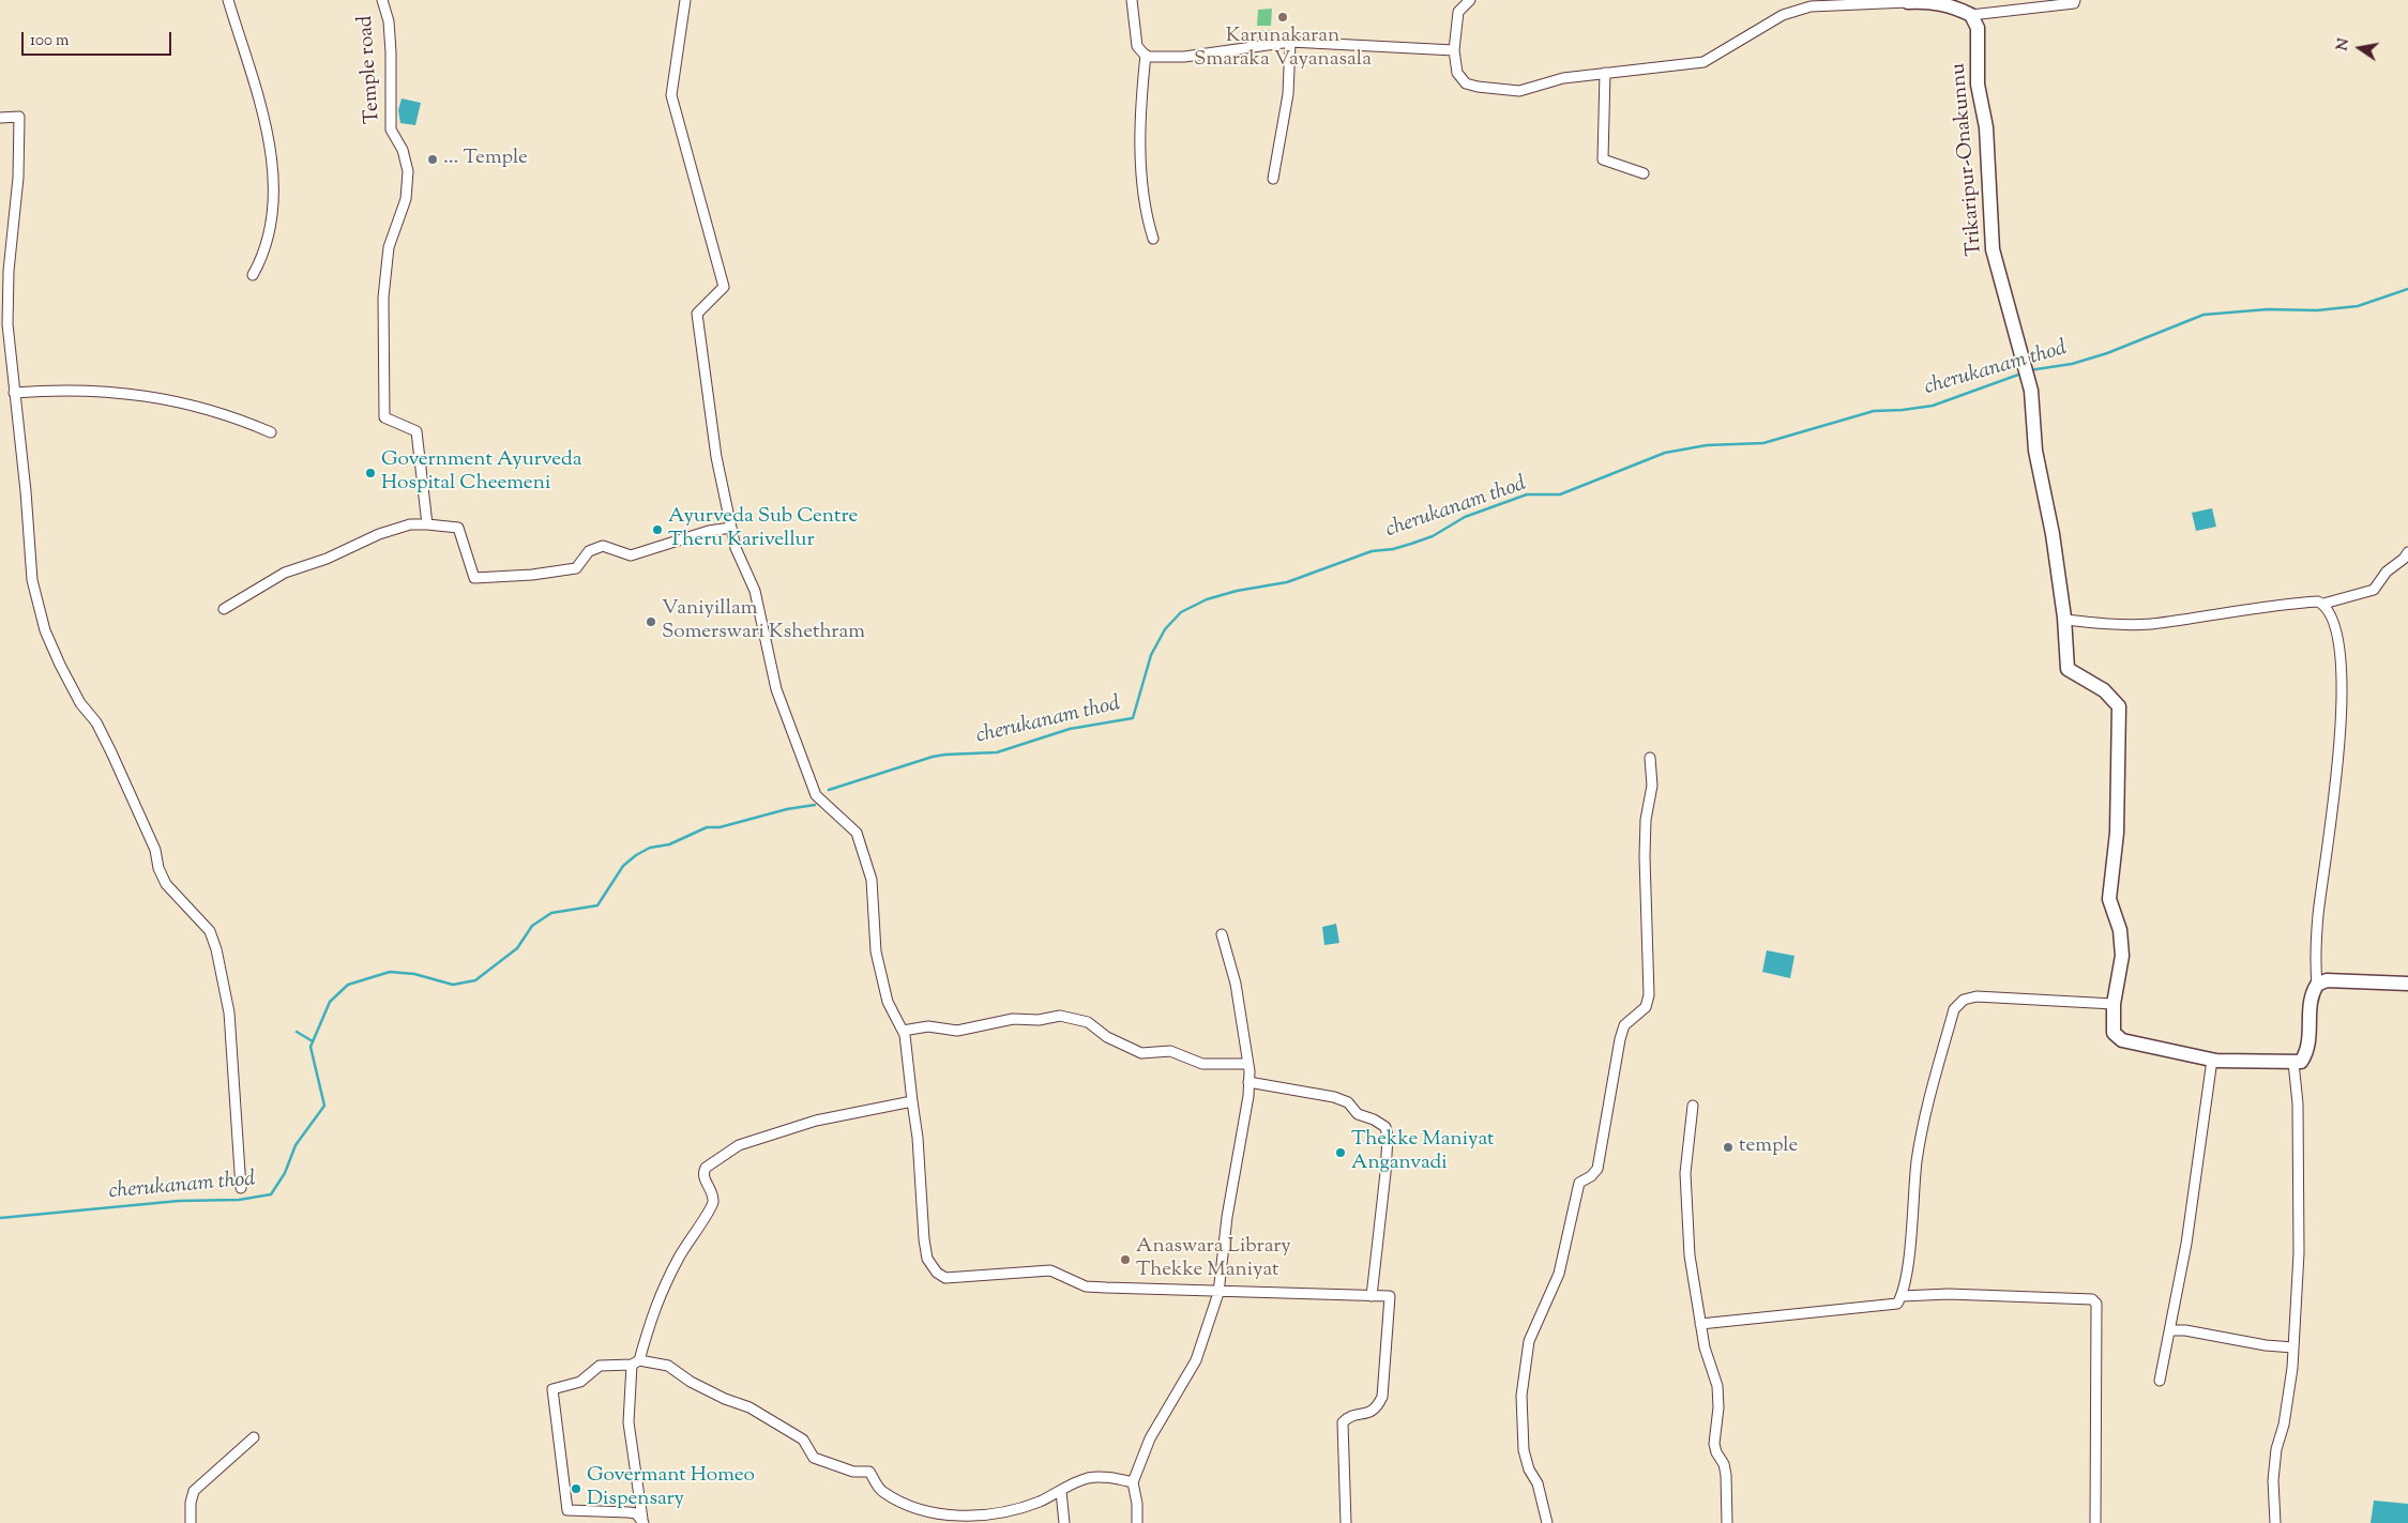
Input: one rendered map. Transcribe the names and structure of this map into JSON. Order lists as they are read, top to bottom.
{
  "streets": {
    "street": ["Temple road", "Trikaripur-Onakunnu"]
  },
  "water": ["cherukanam thod"],
  "places": [
    "Karunakaran Smaraka Vayanasala",
    "... Temple",
    "Government Ayurveda Hospital Cheemeni",
    "Ayurveda Sub Centre Theru Karivellur",
    "Vaniyillam Somerswari Kshethram",
    "temple",
    "Thekke Maniyat Anganvadi",
    "Anaswara Library Thekke Maniyat",
    "Govermant Homeo Dispensary"
  ],
  "scale_bar": "100 m",
  "north": "left"
}
